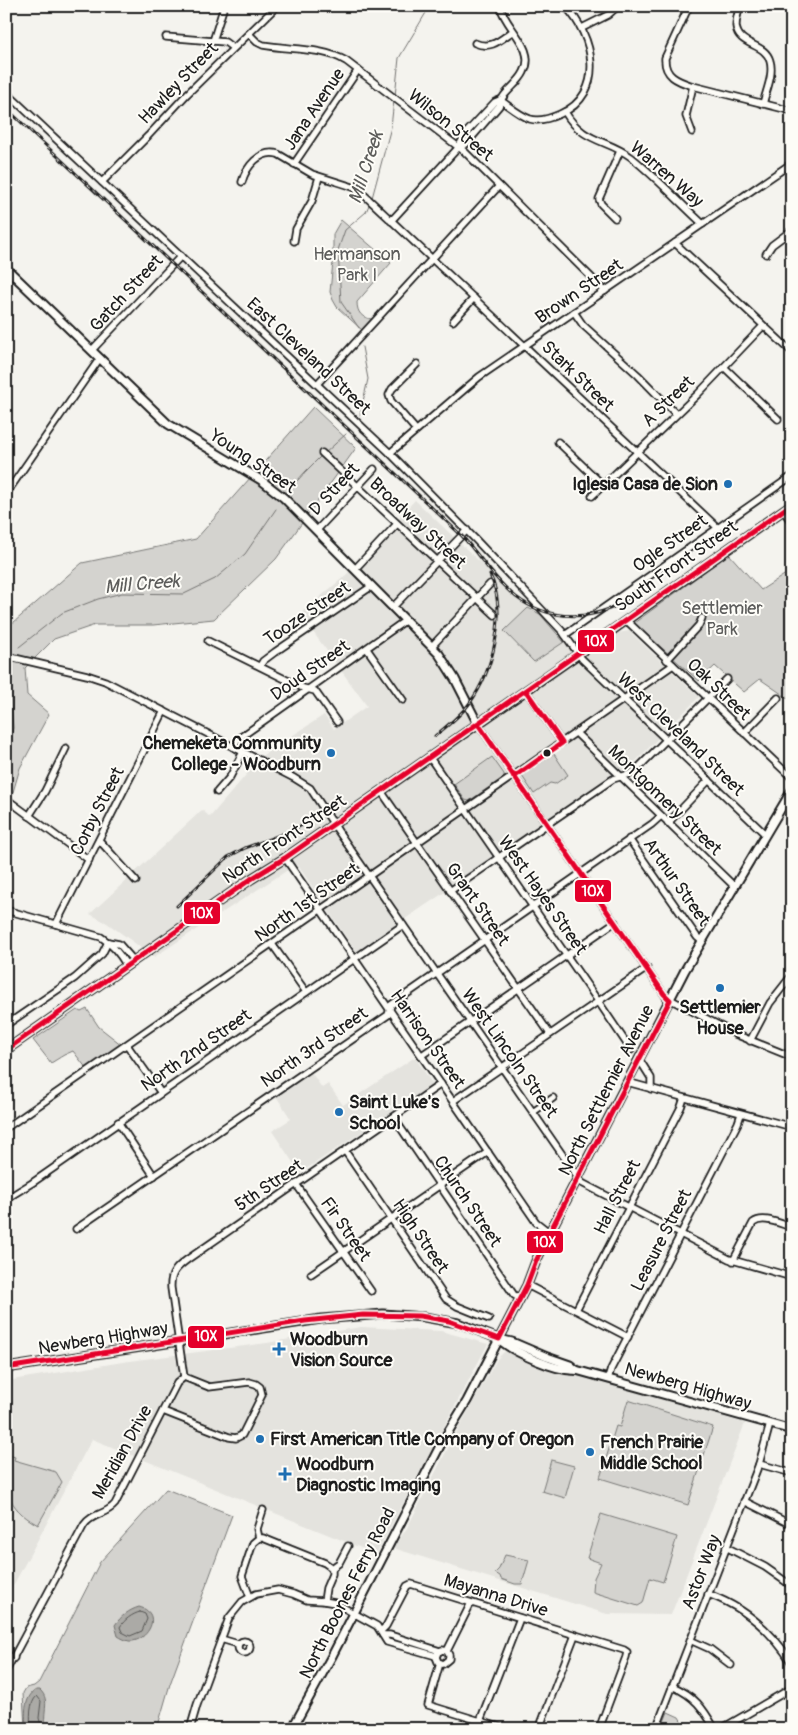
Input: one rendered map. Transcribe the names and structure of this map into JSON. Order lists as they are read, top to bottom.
{
  "streets": {
    "main road": [
      "Young Street",
      "South Front Street",
      "North Front Street",
      "North Settlemier Avenue",
      "Newberg Highway",
      "North Boones Ferry Road"
    ],
    "street": [
      "Hawley Street",
      "Jana Avenue",
      "Wilson Street",
      "Warren Way",
      "Brown Street",
      "Gatch Street",
      "East Cleveland Street",
      "Stark Street",
      "A Street",
      "D Street",
      "Broadway Street",
      "Ogle Street",
      "Tooze Street",
      "Doud Street",
      "Oak Street",
      "West Cleveland Street",
      "Montgomery Street",
      "Corby Street",
      "Arthur Street",
      "West Hayes Street",
      "North 1st Street",
      "Grant Street",
      "Harrison Street",
      "North 3rd Street",
      "North 2nd Street",
      "West Lincoln Street",
      "5th Street",
      "Hall Street",
      "Church Street",
      "Fir Street",
      "High Street",
      "Leasure Street",
      "Meridian Drive",
      "Astor Way",
      "Mayanna Drive"
    ]
  },
  "crossings": [
    ["Hawley Street", "Wilson Street"],
    ["Hawley Street", "East Cleveland Street"],
    ["Jana Avenue", "Wilson Street"],
    ["Jana Avenue", "Stark Street"],
    ["Wilson Street", "Brown Street"],
    ["Warren Way", "Brown Street"],
    ["Brown Street", "East Cleveland Street"],
    ["Brown Street", "Stark Street"],
    ["Gatch Street", "East Cleveland Street"],
    ["Gatch Street", "Young Street"],
    ["East Cleveland Street", "Ogle Street"],
    ["East Cleveland Street", "South Front Street"],
    ["East Cleveland Street", "West Cleveland Street"],
    ["East Cleveland Street", "North Front Street"],
    ["Stark Street", "A Street"],
    ["Stark Street", "Ogle Street"],
    ["Young Street", "D Street"],
    ["Young Street", "Tooze Street"],
    ["Young Street", "Doud Street"],
    ["Young Street", "North Front Street"],
    ["D Street", "Broadway Street"],
    ["South Front Street", "Oak Street"],
    ["South Front Street", "West Cleveland Street"],
    ["South Front Street", "North Front Street"],
    ["Doud Street", "West Lincoln Street"],
    ["Oak Street", "North 1st Street"],
    ["West Cleveland Street", "North Front Street"],
    ["West Cleveland Street", "North 1st Street"],
    ["West Cleveland Street", "North Settlemier Avenue"],
    ["Montgomery Street", "North 1st Street"],
    ["Montgomery Street", "North 3rd Street"],
    ["Montgomery Street", "North Settlemier Avenue"],
    ["Corby Street", "West Lincoln Street"],
    ["North Front Street", "West Hayes Street"],
    ["North Front Street", "Grant Street"],
    ["North Front Street", "Harrison Street"],
    ["North Front Street", "West Lincoln Street"],
    ["Arthur Street", "North 3rd Street"],
    ["Arthur Street", "North Settlemier Avenue"],
    ["West Hayes Street", "North 1st Street"],
    ["West Hayes Street", "North 3rd Street"],
    ["North 1st Street", "Grant Street"],
    ["North 1st Street", "Harrison Street"],
    ["North 1st Street", "West Lincoln Street"],
    ["Grant Street", "North 3rd Street"],
    ["Harrison Street", "North 3rd Street"],
    ["Harrison Street", "North 2nd Street"],
    ["Harrison Street", "North Settlemier Avenue"],
    ["Harrison Street", "5th Street"],
    ["North 3rd Street", "West Lincoln Street"],
    ["North 2nd Street", "West Lincoln Street"],
    ["West Lincoln Street", "North Settlemier Avenue"],
    ["West Lincoln Street", "Hall Street"],
    ["West Lincoln Street", "Leasure Street"],
    ["North Settlemier Avenue", "Church Street"],
    ["North Settlemier Avenue", "Newberg Highway"],
    ["North Settlemier Avenue", "North Boones Ferry Road"],
    ["5th Street", "Church Street"],
    ["5th Street", "Fir Street"],
    ["5th Street", "High Street"],
    ["5th Street", "Newberg Highway"],
    ["Leasure Street", "Newberg Highway"],
    ["Newberg Highway", "Astor Way"],
    ["Newberg Highway", "North Boones Ferry Road"]
  ],
  "water": ["Mill Creek"],
  "parks": ["Hermanson Park I", "Settlemier Park"],
  "places": {
    "other": [
      "Iglesia Casa de Sion",
      "Chemeketa Community College - Woodburn",
      "Settlemier House",
      "Saint Luke's School",
      "First American Title Company of Oregon",
      "French Prairie Middle School"
    ],
    "health": ["Woodburn Vision Source", "Woodburn Diagnostic Imaging"]
  },
  "lines": ["transit line 10X"]
}
